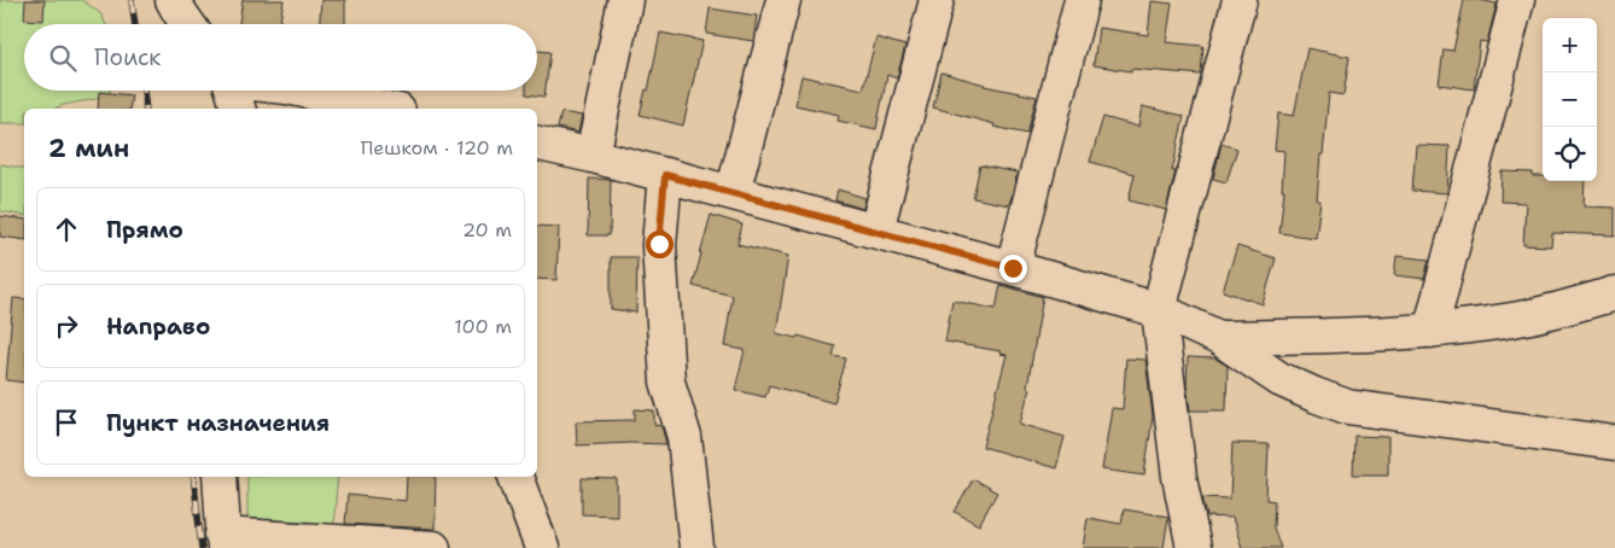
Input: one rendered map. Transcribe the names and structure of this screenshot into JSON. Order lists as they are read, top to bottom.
{
  "page": {
    "map_buttons": ["+", "−"],
    "search": "Поиск",
    "heading": ["2 мин", "Пешком · 120 m"],
    "list": [
      ["Прямо", "20 m"],
      ["Направо", "100 m"],
      "Пункт назначения"
    ]
  }
}
